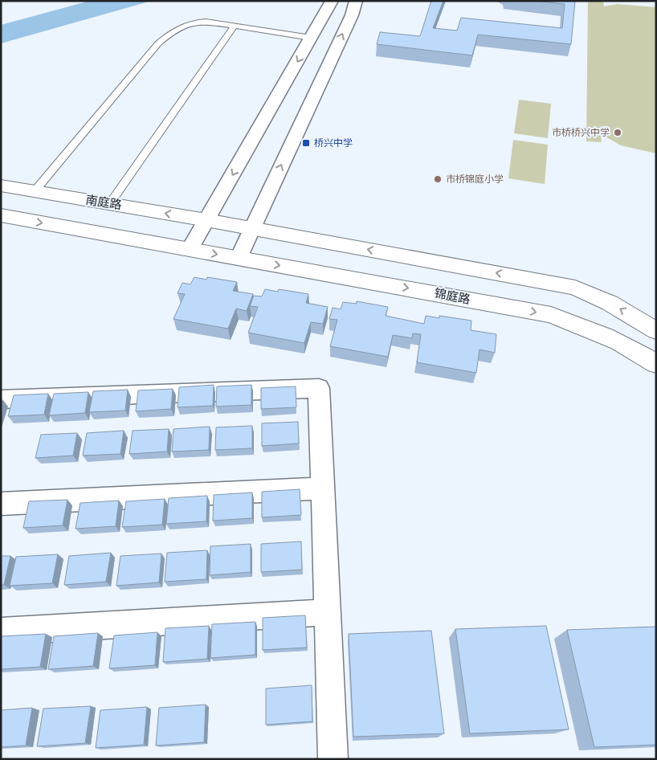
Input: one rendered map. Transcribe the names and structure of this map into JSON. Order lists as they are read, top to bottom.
{
  "streets": {
    "street": ["南庭路", "锦庭路"]
  },
  "places": {
    "other": ["市桥桥兴中学", "市桥锦庭小学"],
    "transit": ["桥兴中学"]
  }
}
